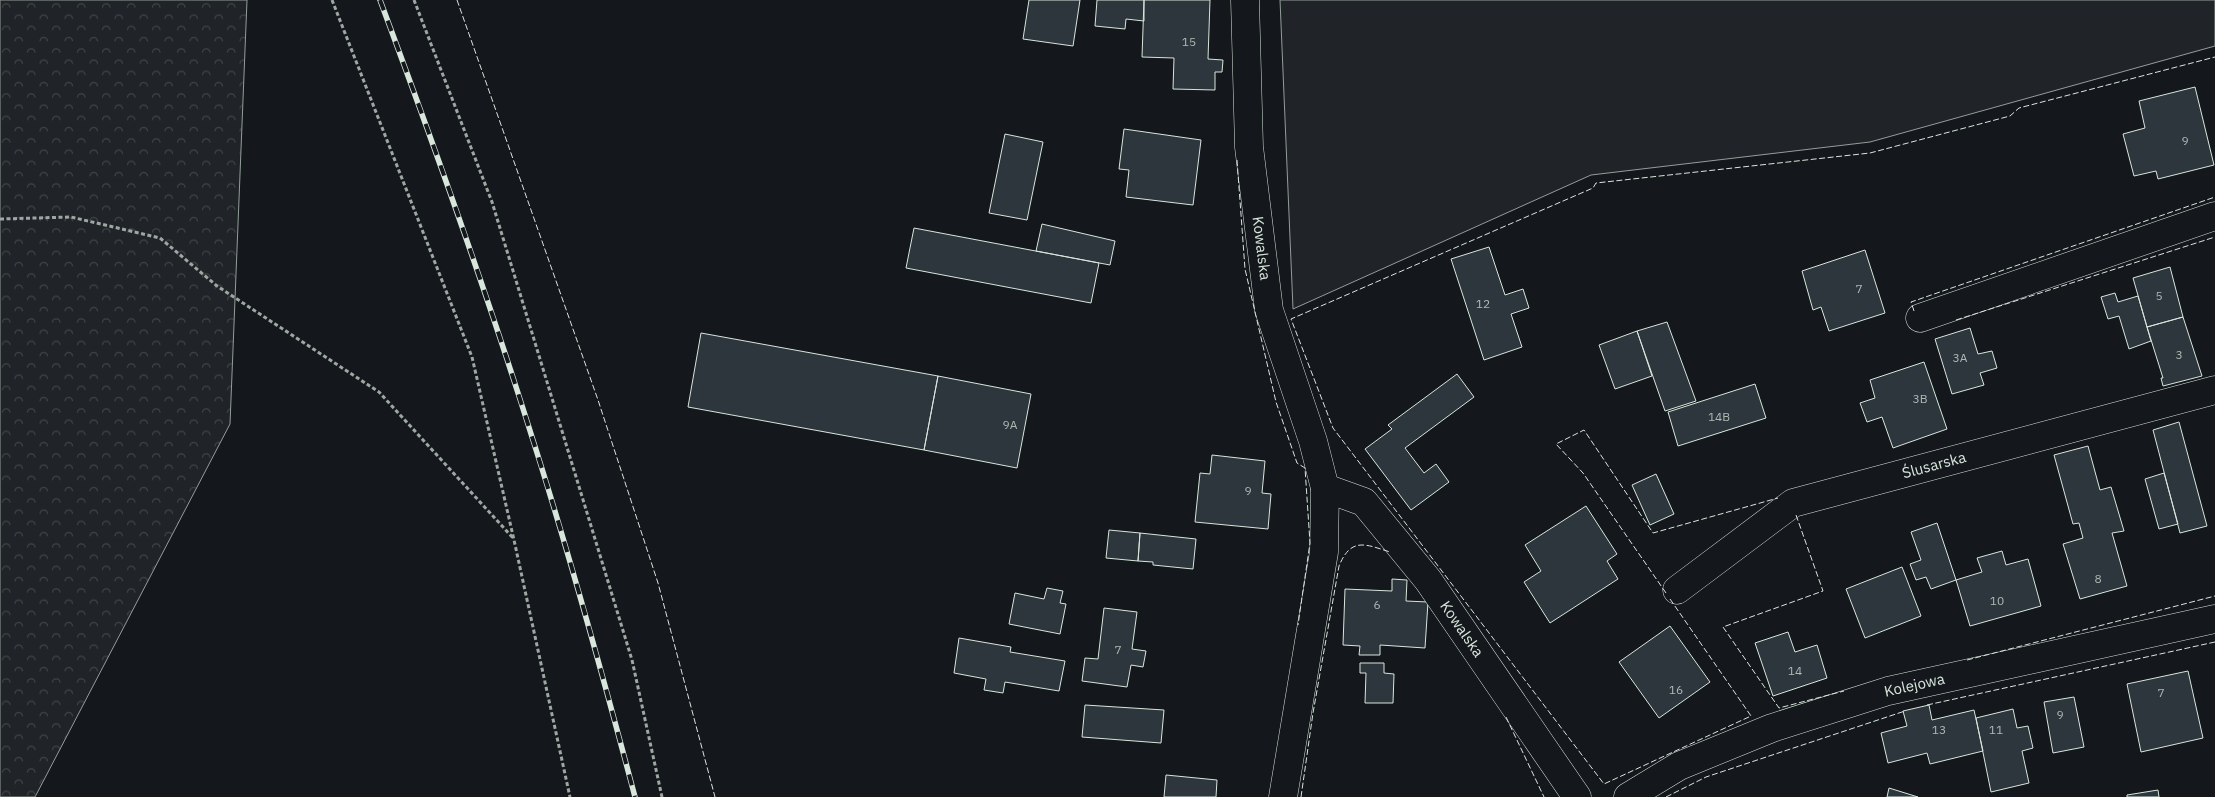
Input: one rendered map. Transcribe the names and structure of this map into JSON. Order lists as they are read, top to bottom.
{
  "streets": {
    "street": ["Kowalska", "Ślusarska", "Kolejowa"]
  },
  "house_numbers": [
    "15",
    "9",
    "7",
    "5",
    "12",
    "3",
    "3A",
    "3B",
    "14B",
    "9A",
    "9",
    "8",
    "10",
    "6",
    "7",
    "14",
    "16",
    "7",
    "9",
    "13",
    "11"
  ]
}
